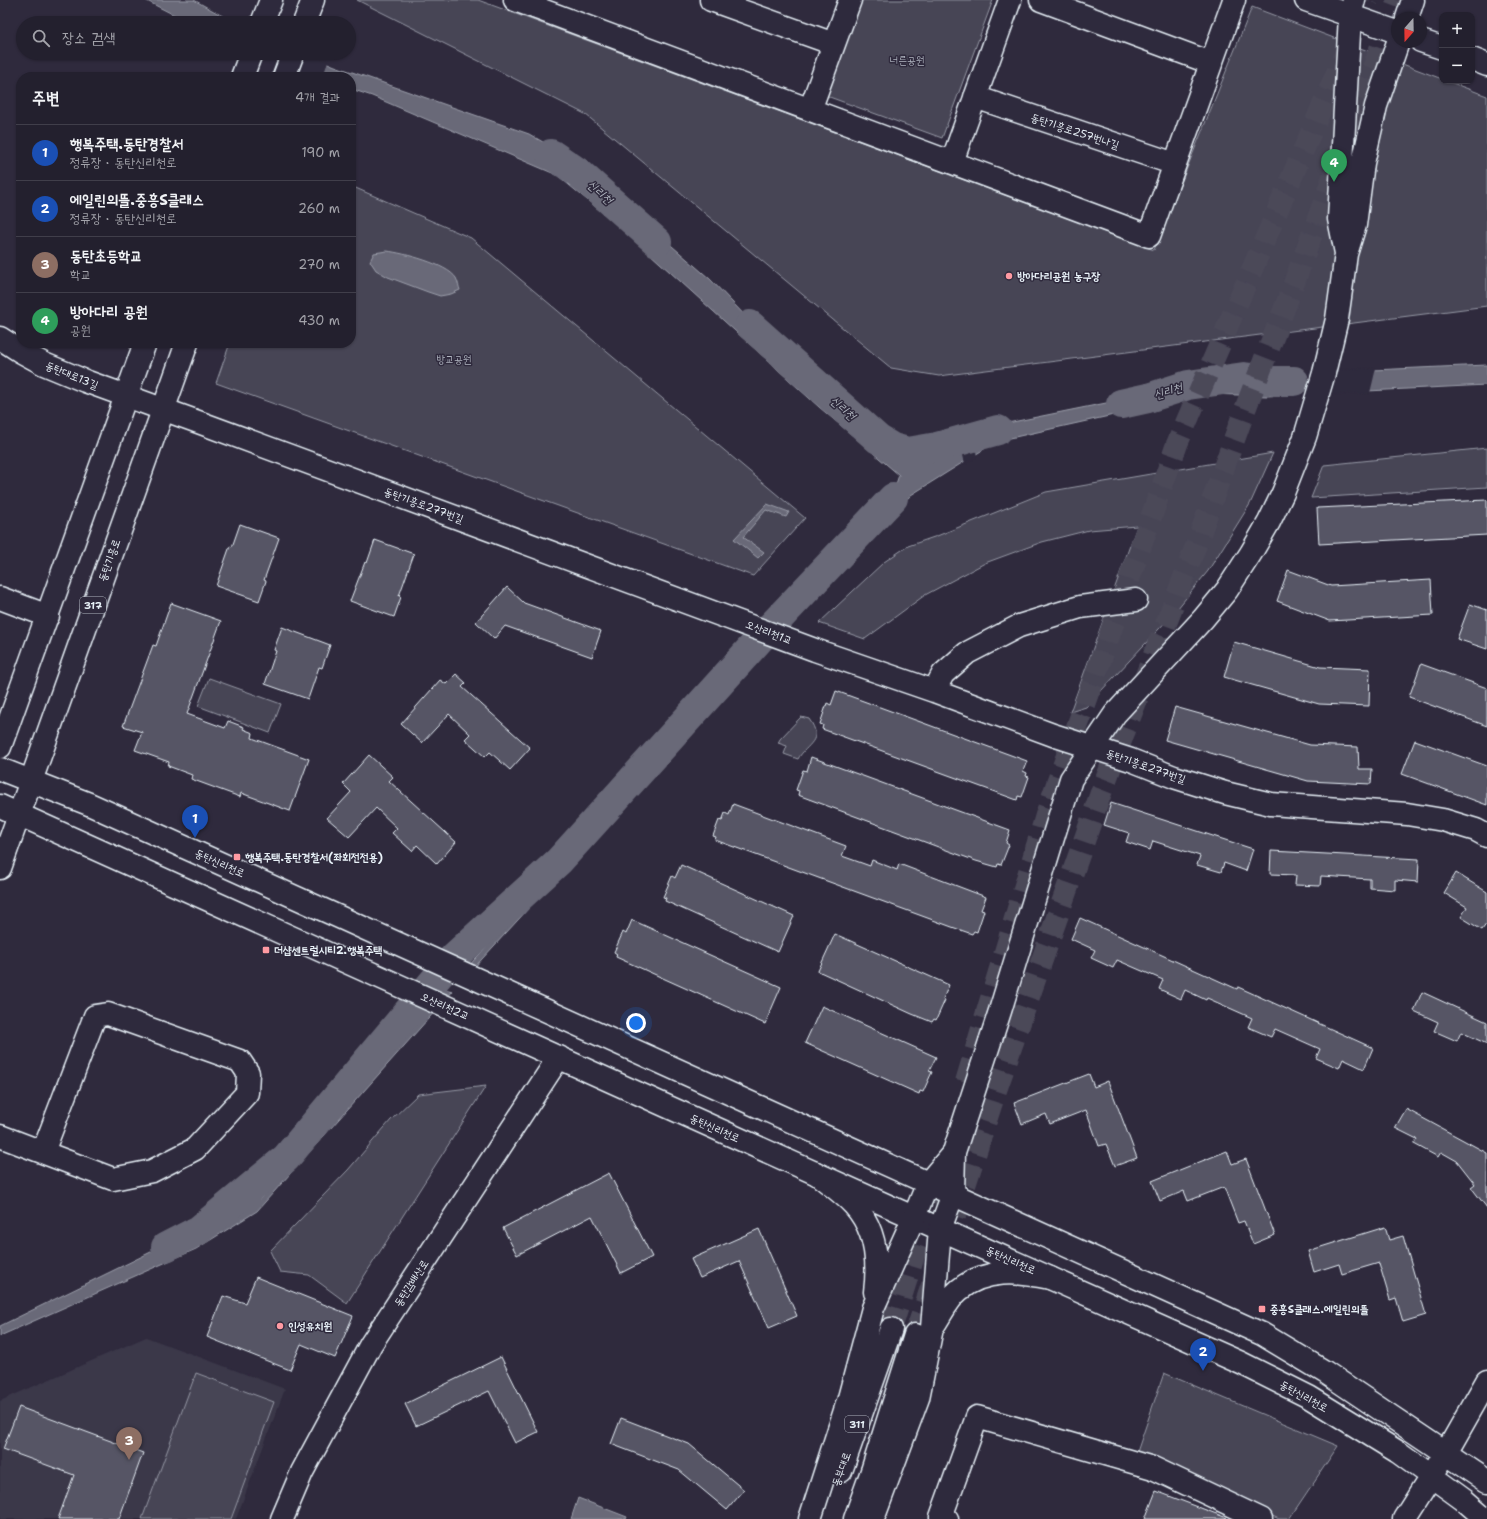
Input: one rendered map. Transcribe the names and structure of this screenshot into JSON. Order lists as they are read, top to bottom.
{
  "streets": {
    "main road": [
      "동탄기흥로257번나길",
      "동탄대로13길",
      "동탄기흥로277번길",
      "동탄기흥로",
      "317",
      "오산리천1교",
      "동탄신리천로",
      "오산리천2교",
      "동탄감배산로",
      "311",
      "동부대로"
    ]
  },
  "crossings": [
    ["동탄대로13길", "동탄기흥로277번길"],
    ["동탄기흥로277번길", "동탄기흥로"],
    ["동탄기흥로277번길", "오산리천1교"],
    ["동탄기흥로", "동탄신리천로"],
    ["동탄기흥로", "오산리천2교"],
    ["동탄신리천로", "오산리천2교"],
    ["동탄신리천로", "동탄감배산로"]
  ],
  "water": ["신리천"],
  "parks": ["너른공원", "방교공원"],
  "places": {
    "other": ["방아다리공원 농구장", "인성유치원"],
    "transit": ["행복주택.동탄경찰서(좌회전전용)", "더샵센트럴시티2.행복주택", "중흥S클래스.에일린의뜰"]
  },
  "north": "bottom",
  "page": {
    "map_buttons": ["+", "−"],
    "search": "장소 검색",
    "heading": ["주변", "4개 결과"],
    "list": [
      {
        "mark": "1",
        "name": "행복주택.동탄경찰서",
        "note": "정류장 · 동탄신리천로",
        "value": "190 m"
      },
      {
        "mark": "2",
        "name": "에일린의뜰.중흥S클래스",
        "note": "정류장 · 동탄신리천로",
        "value": "260 m"
      },
      {
        "mark": "3",
        "name": "동탄초등학교",
        "note": "학교",
        "value": "270 m"
      },
      {
        "mark": "4",
        "name": "방아다리 공원",
        "note": "공원",
        "value": "430 m"
      }
    ],
    "pins": [
      "4",
      "1",
      "2",
      "3"
    ]
  }
}
